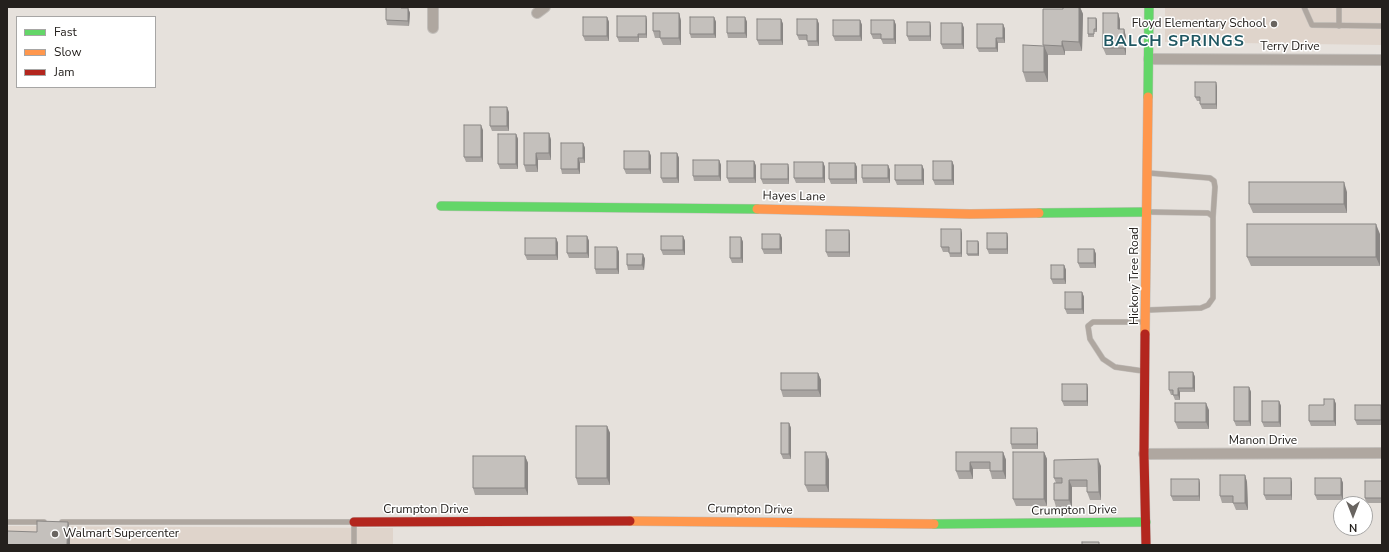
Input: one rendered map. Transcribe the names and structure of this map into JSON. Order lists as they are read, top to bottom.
{
  "streets": {
    "street": [
      "Terry Drive",
      "Hayes Lane",
      "Hickory Tree Road",
      "Manon Drive",
      "Crumpton Drive"
    ]
  },
  "crossings": [
    ["Terry Drive", "Hickory Tree Road"],
    ["Hayes Lane", "Hickory Tree Road"],
    ["Hickory Tree Road", "Manon Drive"],
    ["Hickory Tree Road", "Crumpton Drive"]
  ],
  "districts": ["BALCH SPRINGS"],
  "places": ["Floyd Elementary School", "Walmart Supercenter"],
  "legend": ["Fast", "Slow", "Jam"],
  "north": "bottom"
}
